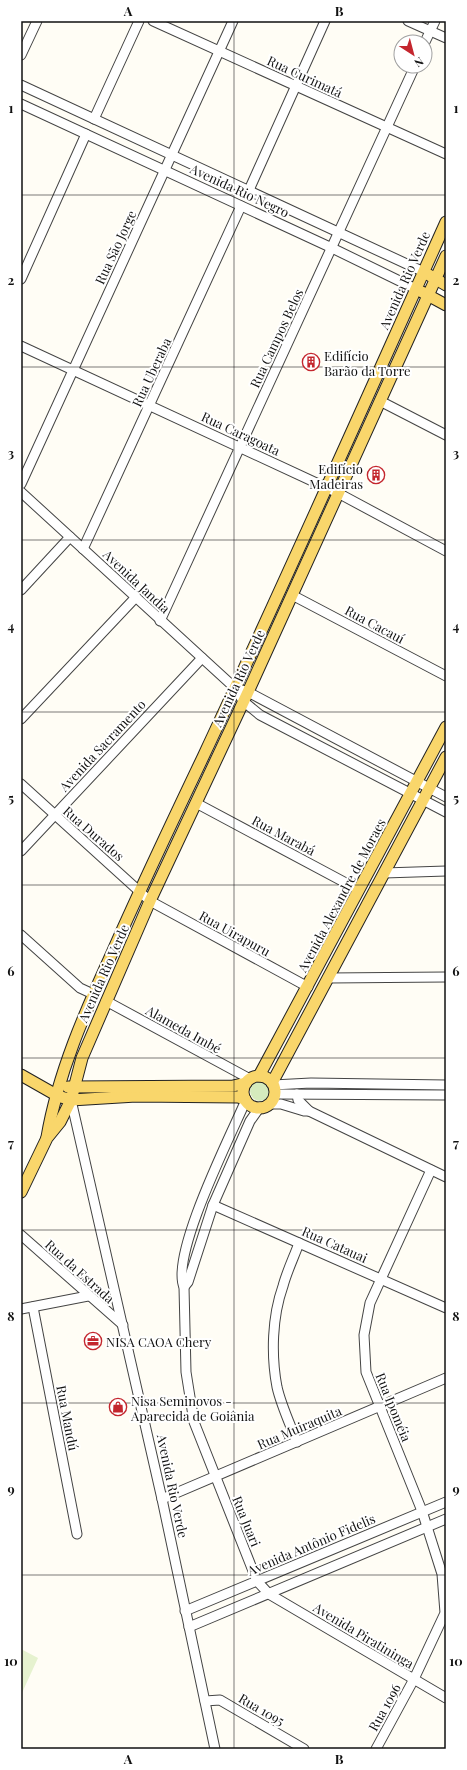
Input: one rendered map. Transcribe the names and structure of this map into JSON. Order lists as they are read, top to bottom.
{
  "streets": {
    "main road": ["Avenida Rio Negro", "Avenida Rio Verde", "Avenida Alexandre de Moraes"],
    "street": [
      "Rua Curimatá",
      "Rua São Jorge",
      "Rua Campos Belos",
      "Rua Uberaba",
      "Rua Caragoata",
      "Avenida Jandia",
      "Rua Cacauí",
      "Avenida Sacramento",
      "Rua Durados",
      "Rua Marabá",
      "Rua Uirapuru",
      "Alameda Imbé",
      "Rua Catauai",
      "Rua da Estrada",
      "Rua Ipoméia",
      "Rua Mandú",
      "Rua Muiraquita",
      "Rua Juari",
      "Avenida Antônio Fidelis",
      "Avenida Piratininga",
      "Rua 1096",
      "Rua 1095"
    ]
  },
  "crossings": [
    ["Rua Curimatá", "Rua São Jorge"],
    ["Rua Curimatá", "Rua Campos Belos"],
    ["Avenida Rio Negro", "Rua São Jorge"],
    ["Avenida Rio Negro", "Avenida Rio Verde"],
    ["Avenida Rio Negro", "Rua Campos Belos"],
    ["Avenida Rio Negro", "Rua Uberaba"],
    ["Rua São Jorge", "Rua Caragoata"],
    ["Avenida Rio Verde", "Rua Caragoata"],
    ["Avenida Rio Verde", "Avenida Jandia"],
    ["Avenida Rio Verde", "Rua Cacauí"],
    ["Avenida Rio Verde", "Rua Durados"],
    ["Avenida Rio Verde", "Rua Marabá"],
    ["Avenida Rio Verde", "Rua Uirapuru"],
    ["Avenida Rio Verde", "Alameda Imbé"],
    ["Avenida Rio Verde", "Rua da Estrada"],
    ["Avenida Rio Verde", "Rua Muiraquita"],
    ["Avenida Rio Verde", "Avenida Antônio Fidelis"],
    ["Avenida Rio Verde", "Rua 1095"],
    ["Rua Campos Belos", "Rua Caragoata"],
    ["Rua Campos Belos", "Avenida Jandia"],
    ["Rua Uberaba", "Rua Caragoata"],
    ["Rua Uberaba", "Avenida Jandia"],
    ["Avenida Jandia", "Avenida Sacramento"],
    ["Avenida Jandia", "Avenida Alexandre de Moraes"],
    ["Avenida Sacramento", "Rua Durados"],
    ["Rua Durados", "Rua Uirapuru"],
    ["Rua Marabá", "Avenida Alexandre de Moraes"],
    ["Avenida Alexandre de Moraes", "Rua Uirapuru"],
    ["Avenida Alexandre de Moraes", "Alameda Imbé"],
    ["Rua Catauai", "Rua Ipoméia"],
    ["Rua Ipoméia", "Rua Muiraquita"],
    ["Rua Ipoméia", "Avenida Antônio Fidelis"],
    ["Rua Ipoméia", "Rua 1096"],
    ["Rua Muiraquita", "Rua Juari"],
    ["Rua Juari", "Avenida Antônio Fidelis"],
    ["Rua Juari", "Avenida Piratininga"],
    ["Avenida Piratininga", "Rua 1096"]
  ],
  "places": {
    "building": ["Edifício Barão da Torre", "Edifício Madeiras"],
    "office": ["NISA CAOA Chery"],
    "shop": ["Nisa Seminovos - Aparecida de Goiânia"]
  },
  "north": "bottom right",
  "grid": {
    "columns": ["A", "B"],
    "rows": [
      "1",
      "2",
      "3",
      "4",
      "5",
      "6",
      "7",
      "8",
      "9",
      "10"
    ]
  }
}
